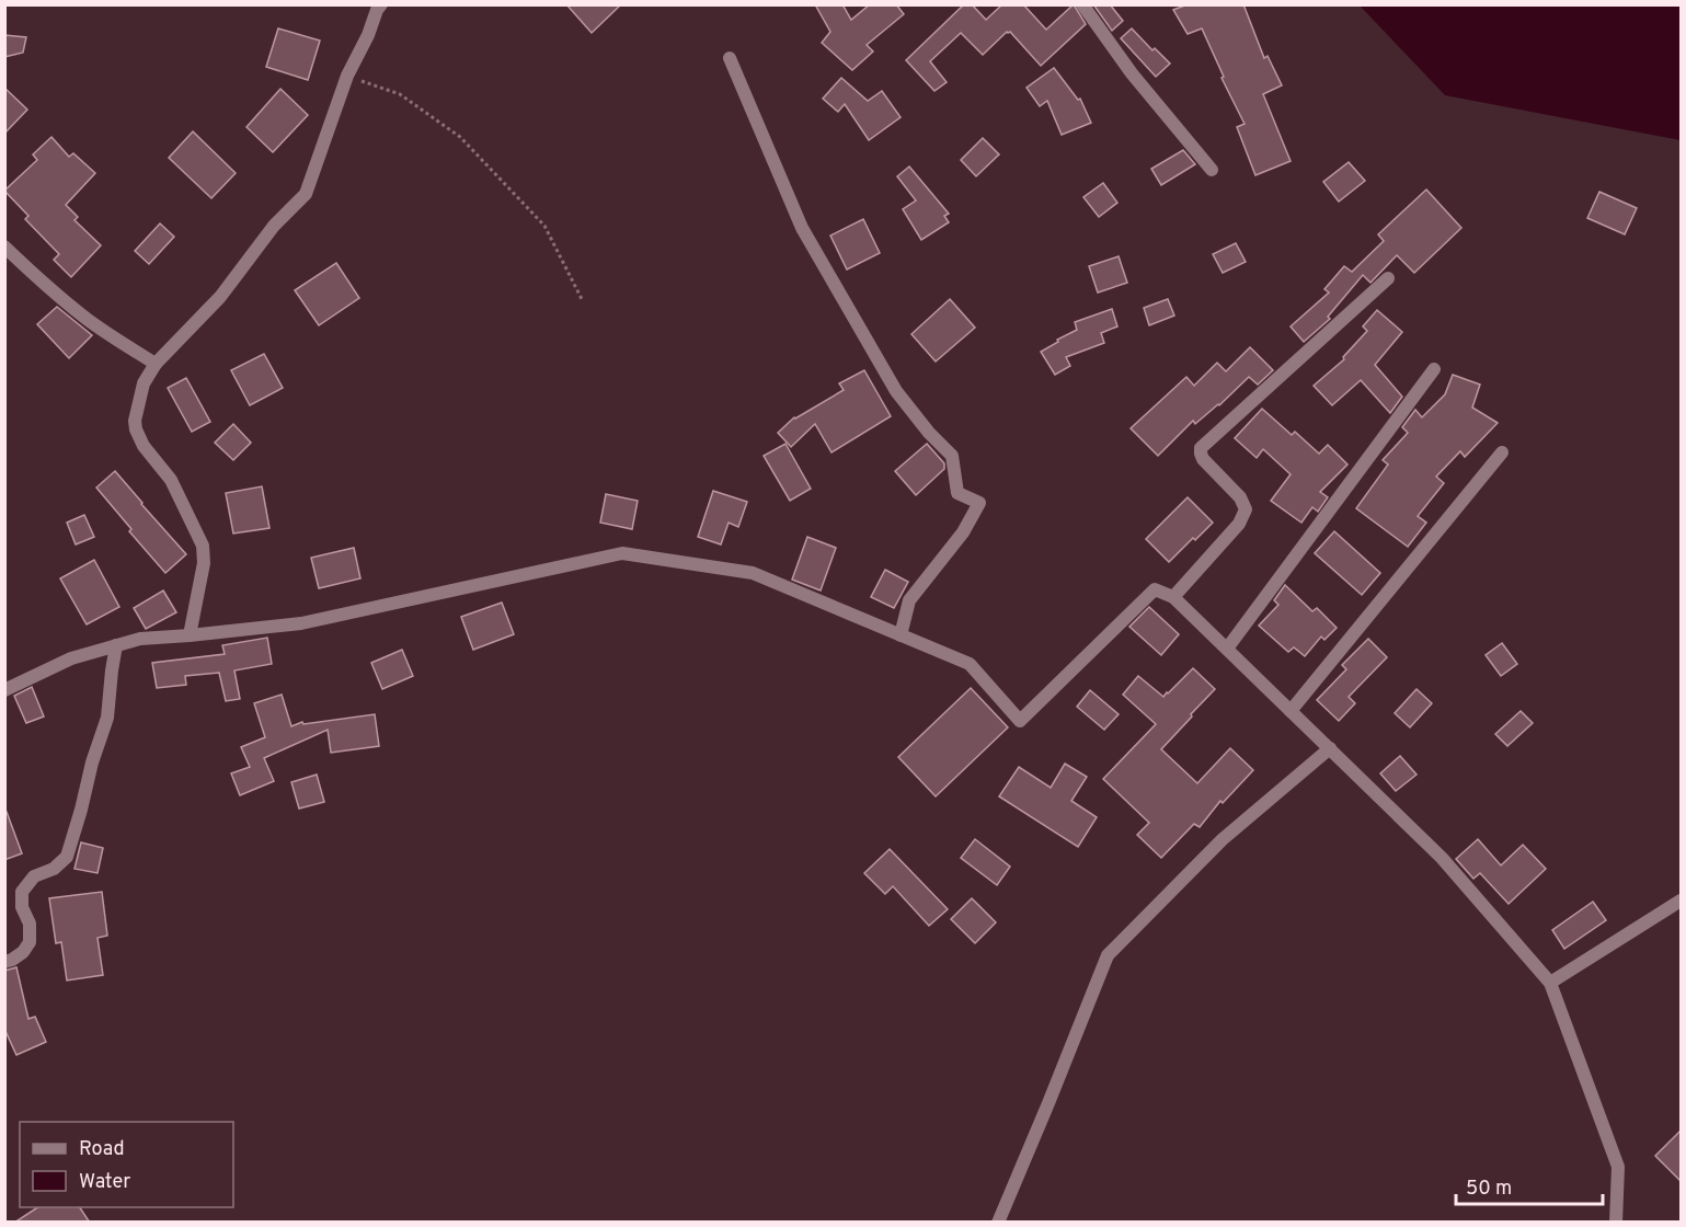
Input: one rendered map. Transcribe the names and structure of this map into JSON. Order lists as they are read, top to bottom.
{
  "legend": ["Road", "Water"],
  "scale_bar": "50 m"
}
